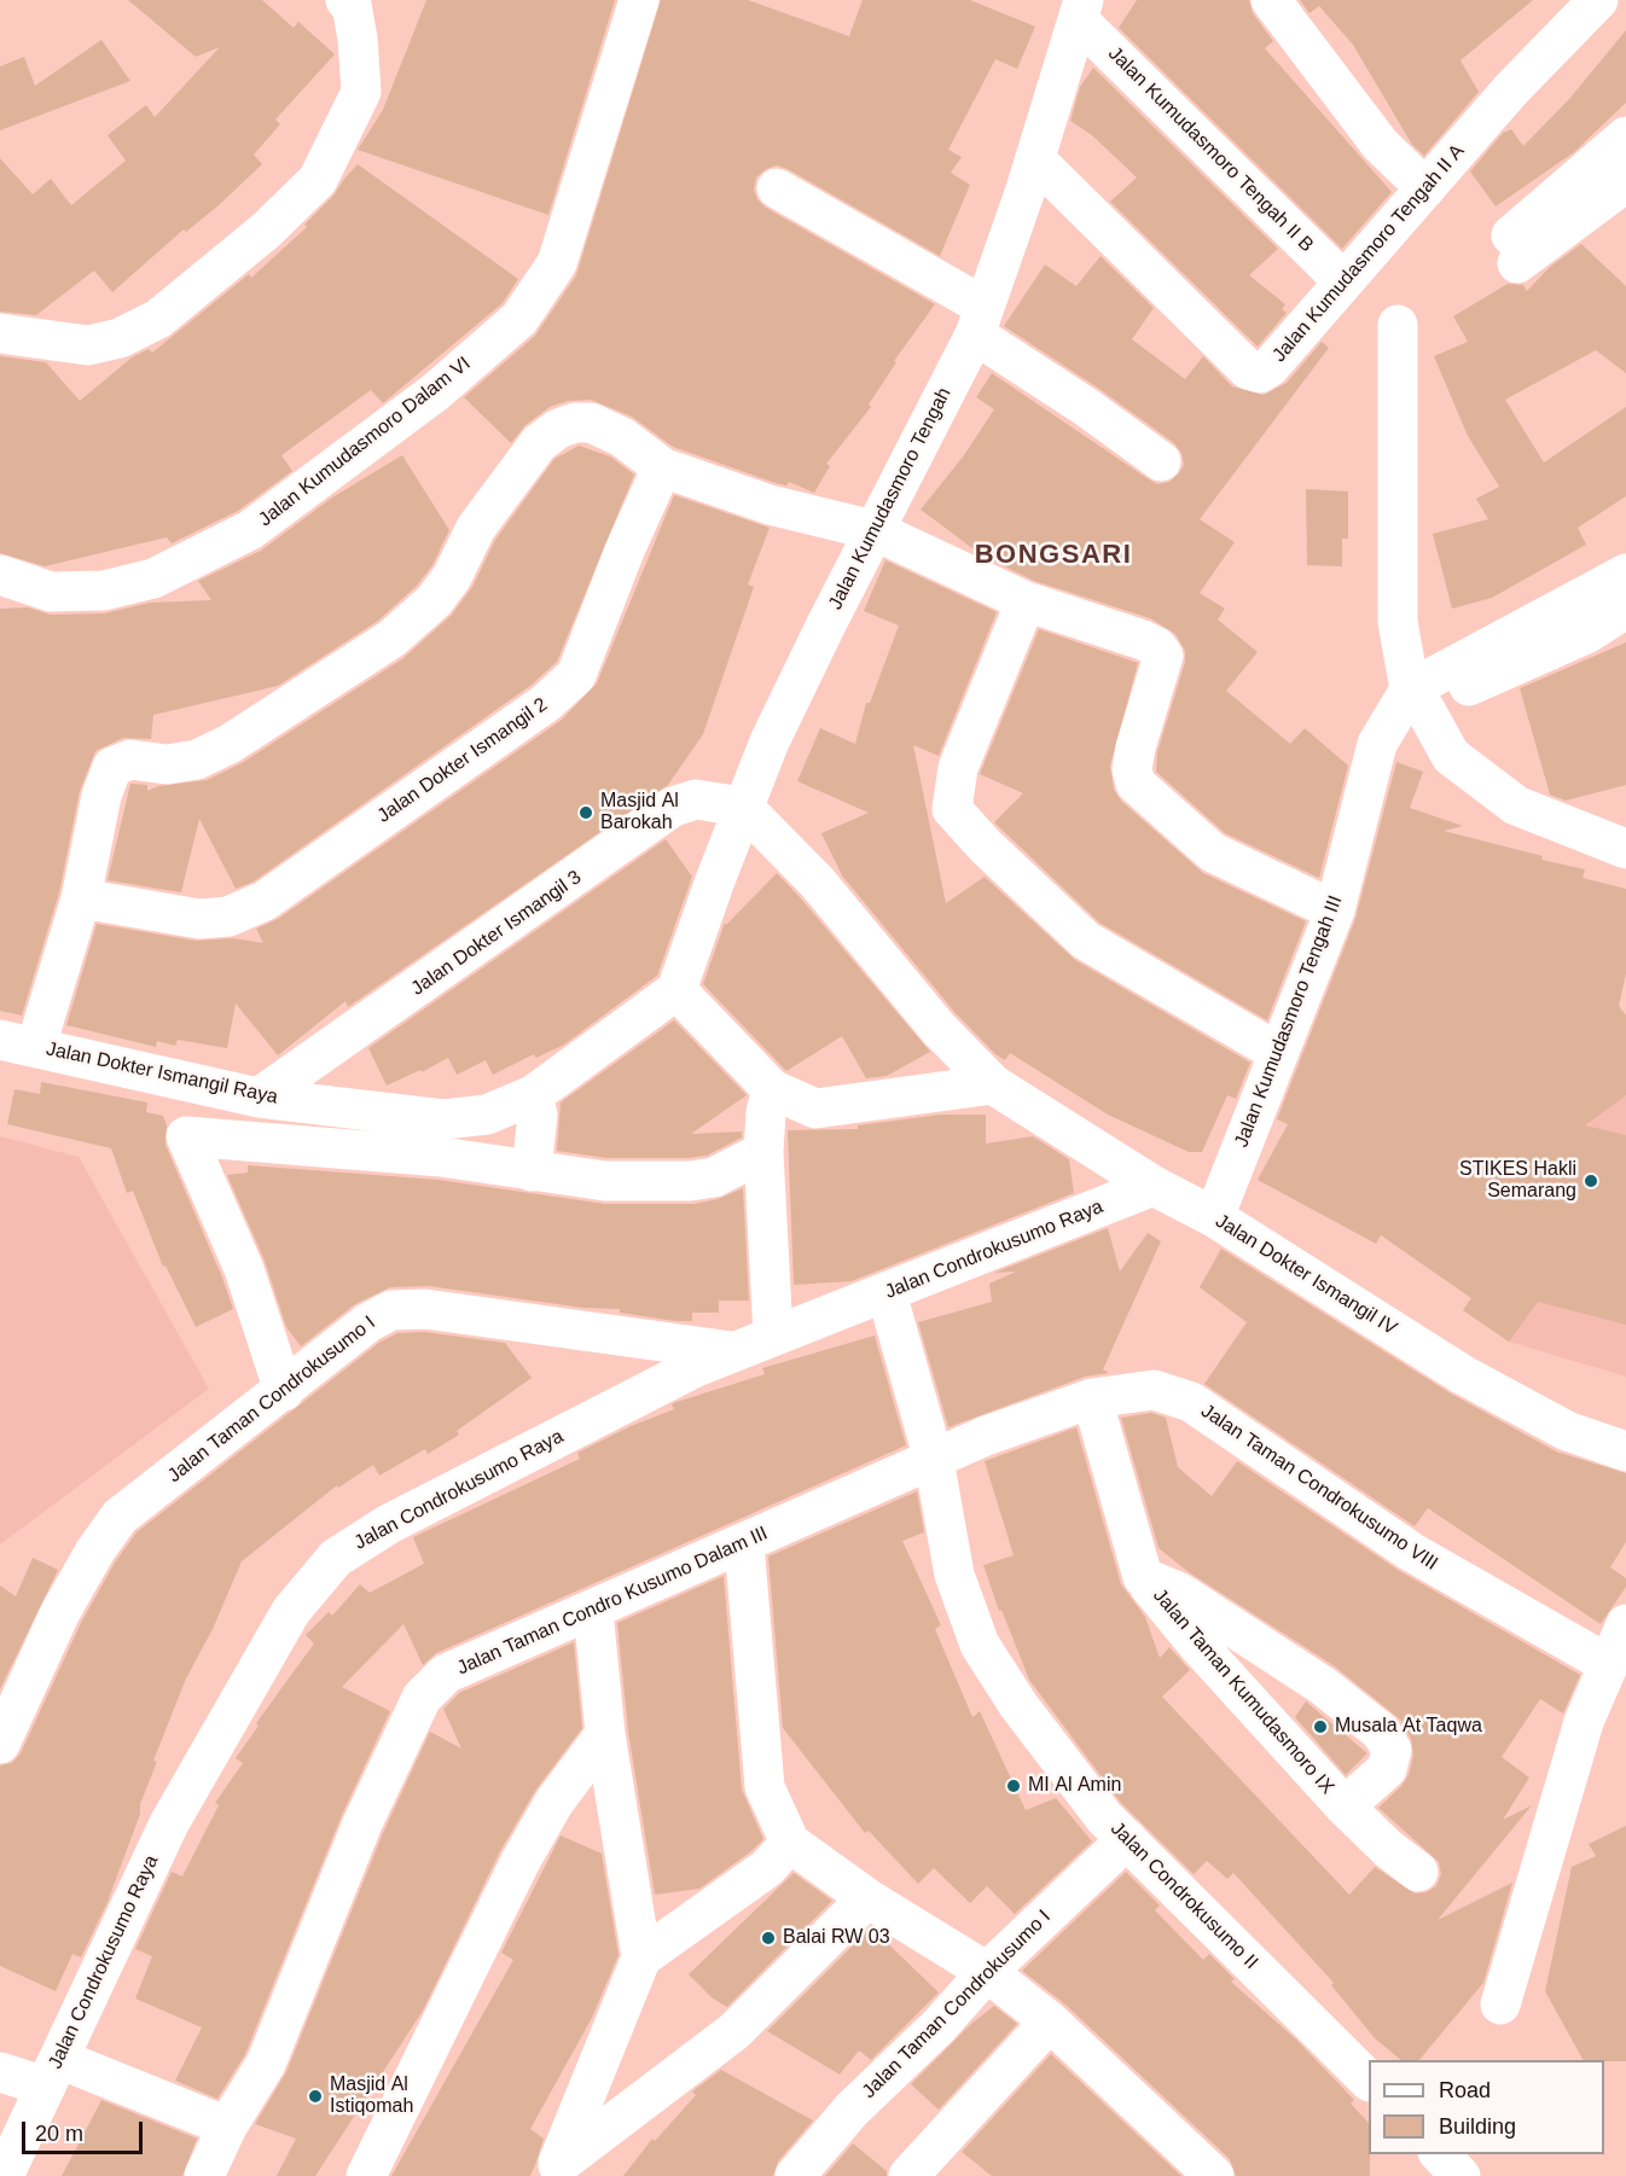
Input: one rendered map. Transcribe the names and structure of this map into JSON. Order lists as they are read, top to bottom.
{
  "streets": {
    "street": [
      "Jalan Kumudasmoro Tengah II B",
      "Jalan Kumudasmoro Tengah II A",
      "Jalan Kumudasmoro Dalam VI",
      "Jalan Kumudasmoro Tengah",
      "Jalan Dokter Ismangil 2",
      "Jalan Dokter Ismangil 3",
      "Jalan Kumudasmoro Tengah III",
      "Jalan Dokter Ismangil Raya",
      "Jalan Condrokusumo Raya",
      "Jalan Dokter Ismangil IV",
      "Jalan Taman Condrokusumo I",
      "Jalan Taman Condrokusumo VIII",
      "Jalan Taman Condro Kusumo Dalam III",
      "Jalan Taman Kumudasmoro IX",
      "Jalan Condrokusumo II"
    ]
  },
  "crossings": [
    ["Jalan Kumudasmoro Tengah II B", "Jalan Kumudasmoro Tengah II A"],
    ["Jalan Kumudasmoro Tengah II B", "Jalan Kumudasmoro Tengah"],
    ["Jalan Kumudasmoro Tengah II A", "Jalan Kumudasmoro Tengah"],
    ["Jalan Kumudasmoro Tengah", "Jalan Dokter Ismangil 3"],
    ["Jalan Kumudasmoro Tengah", "Jalan Dokter Ismangil Raya"],
    ["Jalan Kumudasmoro Tengah", "Jalan Dokter Ismangil IV"],
    ["Jalan Dokter Ismangil 3", "Jalan Dokter Ismangil Raya"],
    ["Jalan Dokter Ismangil 3", "Jalan Dokter Ismangil IV"],
    ["Jalan Kumudasmoro Tengah III", "Jalan Dokter Ismangil IV"],
    ["Jalan Condrokusumo Raya", "Jalan Dokter Ismangil IV"],
    ["Jalan Condrokusumo Raya", "Jalan Taman Condrokusumo I"],
    ["Jalan Condrokusumo Raya", "Jalan Condrokusumo II"],
    ["Jalan Taman Condrokusumo I", "Jalan Condrokusumo II"],
    ["Jalan Taman Condrokusumo VIII", "Jalan Taman Condro Kusumo Dalam III"],
    ["Jalan Taman Condrokusumo VIII", "Jalan Taman Kumudasmoro IX"],
    ["Jalan Taman Condrokusumo VIII", "Jalan Condrokusumo II"],
    ["Jalan Taman Condro Kusumo Dalam III", "Jalan Condrokusumo II"]
  ],
  "districts": ["BONGSARI"],
  "places": [
    "Masjid Al Barokah",
    "STIKES Hakli Semarang",
    "Musala At Taqwa",
    "MI Al Amin",
    "Balai RW 03",
    "Masjid Al Istiqomah"
  ],
  "legend": ["Road", "Building"],
  "scale_bar": "20 m"
}
